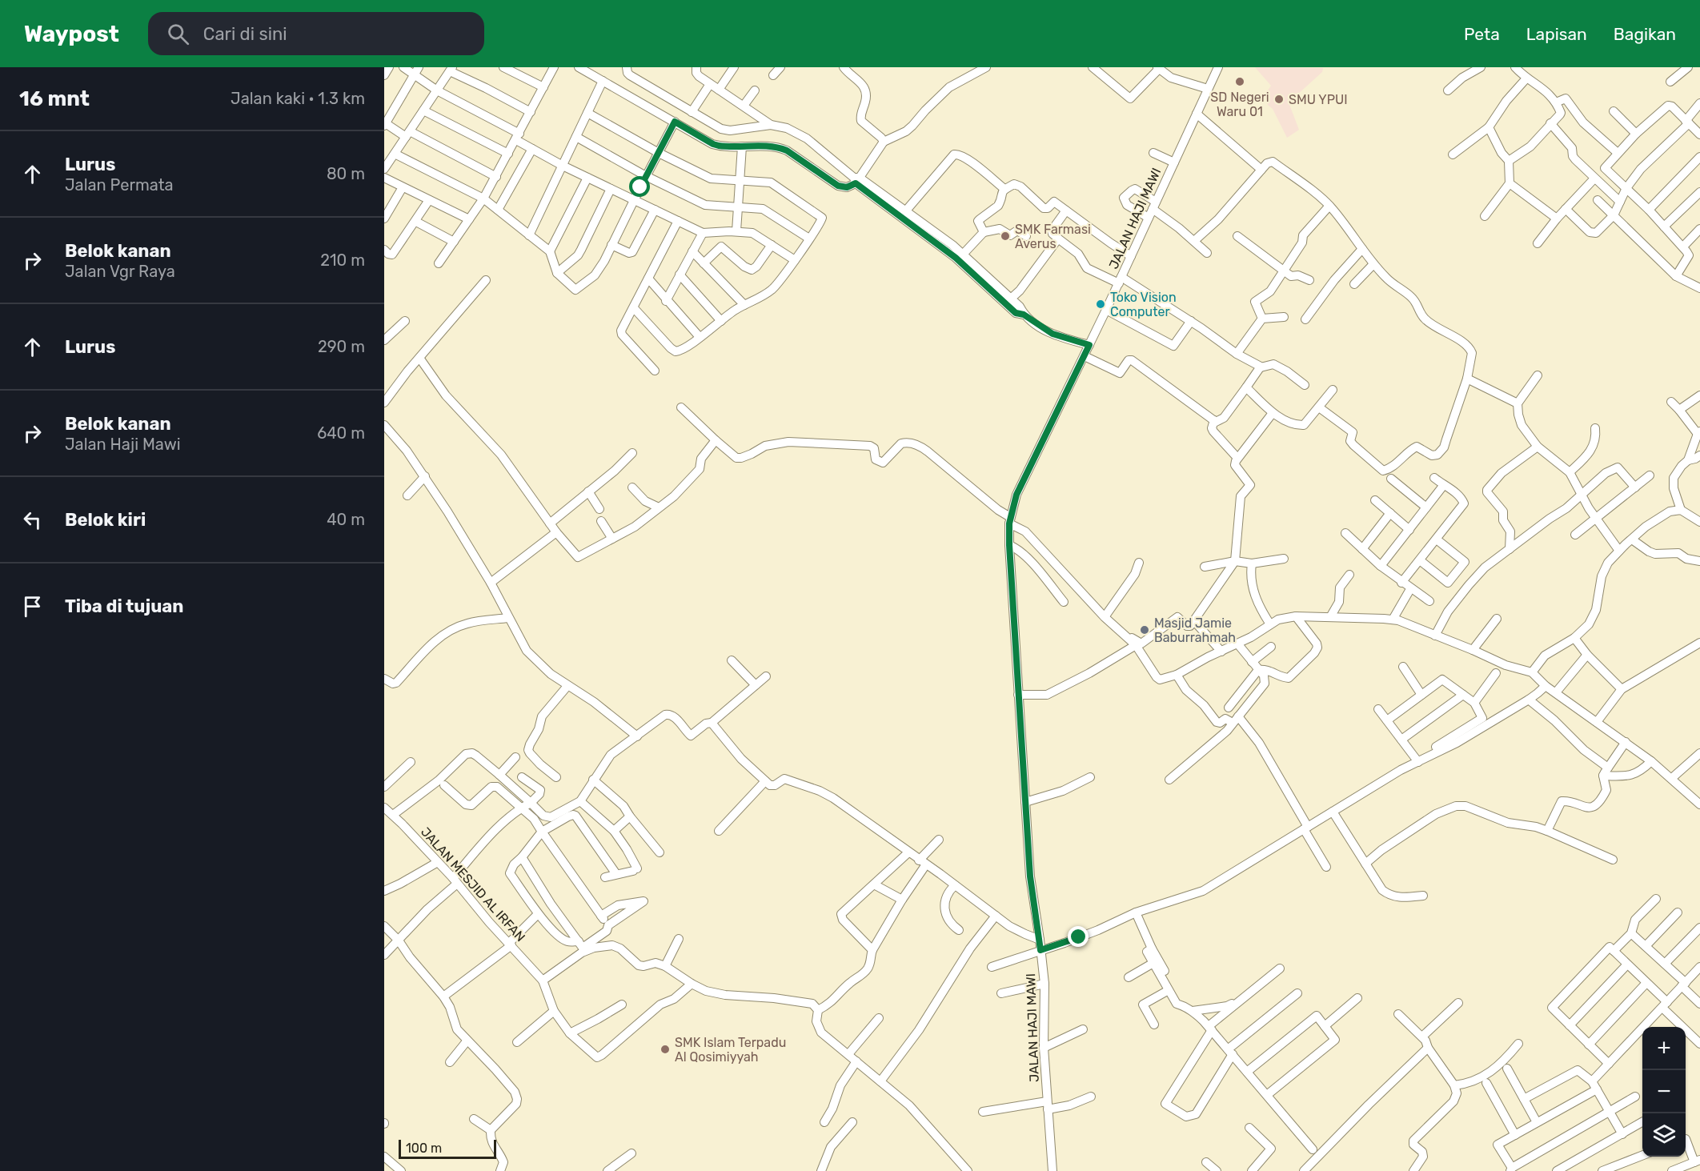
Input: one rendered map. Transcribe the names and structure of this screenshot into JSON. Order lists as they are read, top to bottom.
{
  "streets": {
    "street": ["JALAN HAJI MAWI", "JALAN MESJID AL IRFAN"]
  },
  "places": [
    "SD Negeri Waru 01",
    "SMU YPUI",
    "SMK Farmasi Averus",
    "Toko Vision Computer",
    "Masjid Jamie Baburrahmah",
    "SMK Islam Terpadu Al Qosimiyyah"
  ],
  "scale_bar": "100 m",
  "page": {
    "header": "Waypost",
    "search": "Cari di sini",
    "nav": ["Peta", "Lapisan", "Bagikan"],
    "heading": ["16 mnt", "Jalan kaki · 1.3 km"],
    "list": [
      ["Lurus", "Jalan Permata", "80 m"],
      ["Belok kanan", "Jalan Vgr Raya", "210 m"],
      ["Lurus", "290 m"],
      ["Belok kanan", "Jalan Haji Mawi", "640 m"],
      ["Belok kiri", "40 m"],
      "Tiba di tujuan"
    ],
    "map_buttons": ["+", "−"],
    "scale": "100 m"
  }
}
